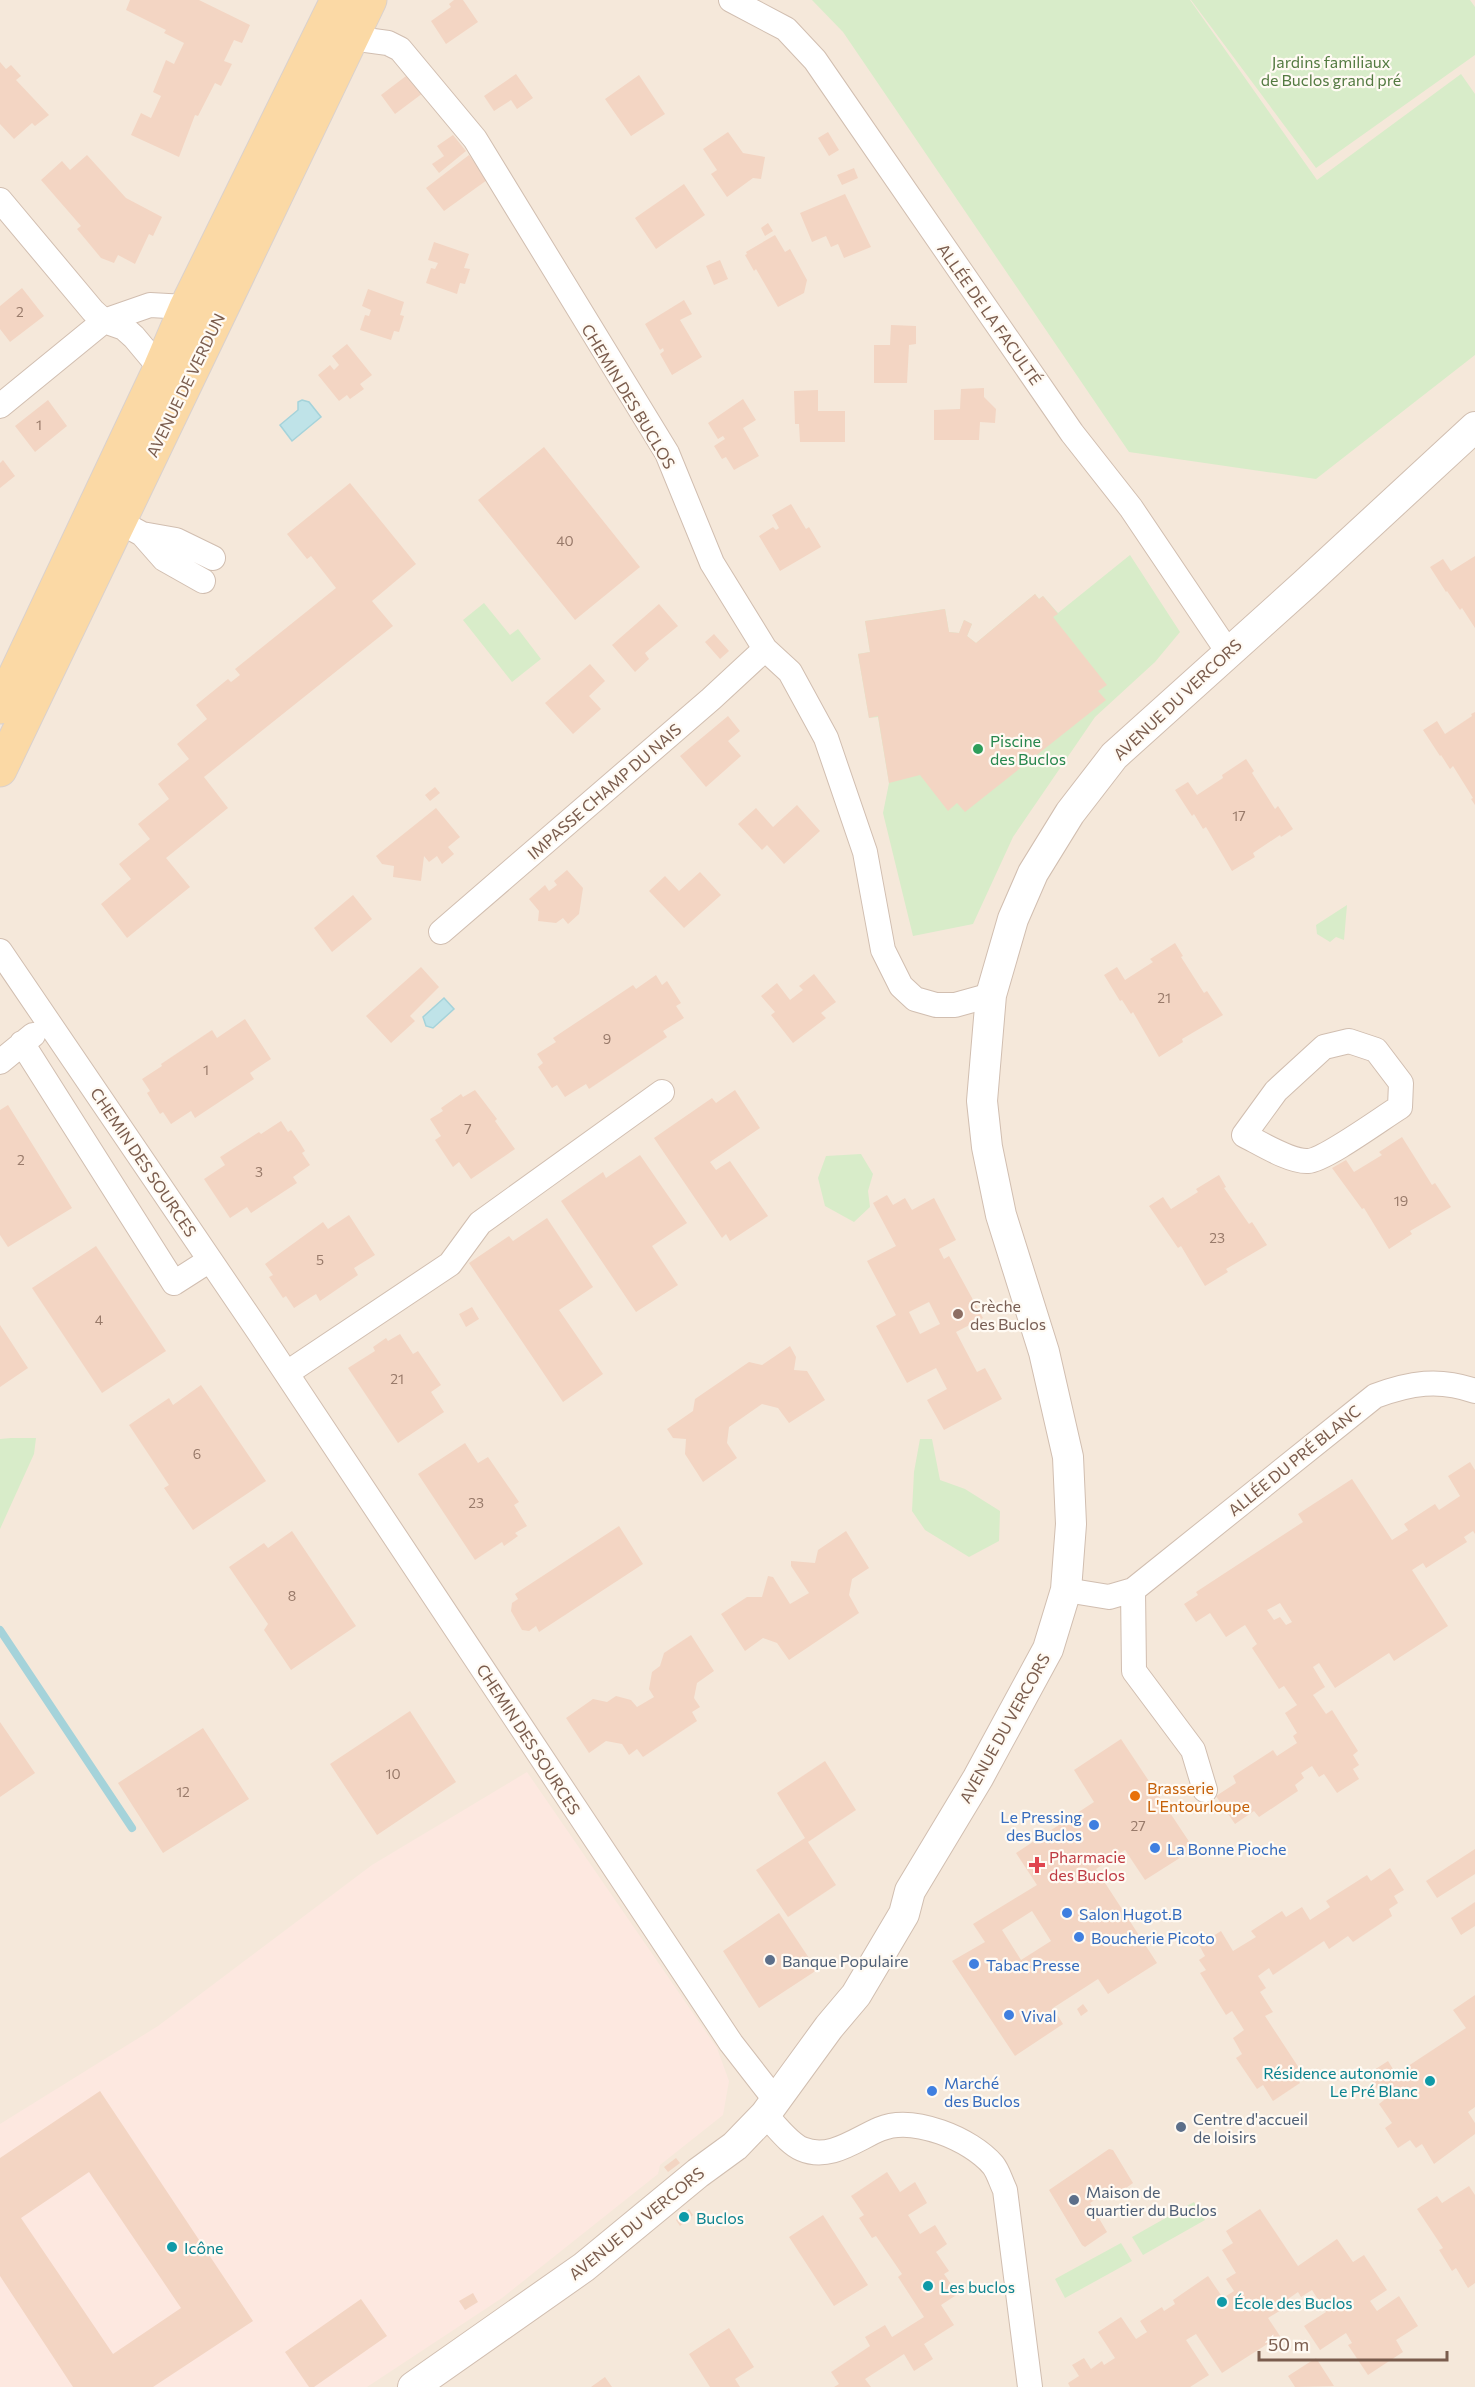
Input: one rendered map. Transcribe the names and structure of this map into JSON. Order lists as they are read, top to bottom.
{
  "streets": {
    "main road": ["AVENUE DE VERDUN"],
    "street": [
      "ALLÉE DE LA FACULTÉ",
      "CHEMIN DES BUCLOS",
      "AVENUE DU VERCORS",
      "IMPASSE CHAMP DU NAIS",
      "CHEMIN DES SOURCES",
      "ALLÉE DU PRÉ BLANC"
    ]
  },
  "crossings": [
    ["ALLÉE DE LA FACULTÉ", "AVENUE DU VERCORS"],
    ["AVENUE DE VERDUN", "CHEMIN DES BUCLOS"],
    ["CHEMIN DES BUCLOS", "AVENUE DU VERCORS"],
    ["CHEMIN DES BUCLOS", "IMPASSE CHAMP DU NAIS"],
    ["AVENUE DU VERCORS", "CHEMIN DES SOURCES"],
    ["AVENUE DU VERCORS", "ALLÉE DU PRÉ BLANC"]
  ],
  "parks": ["Jardins familiaux de Buclos grand pré"],
  "places": {
    "other": [
      "Piscine des Buclos",
      "Crèche des Buclos",
      "Brasserie L'Entourloupe",
      "Le Pressing des Buclos",
      "La Bonne Pioche",
      "Salon Hugot.B",
      "Boucherie Picoto",
      "Banque Populaire",
      "Tabac Presse",
      "Vival",
      "Résidence autonomie Le Pré Blanc",
      "Marché des Buclos",
      "Centre d'accueil de loisirs",
      "Maison de quartier du Buclos",
      "Buclos",
      "Icône",
      "Les buclos",
      "École des Buclos"
    ],
    "health": ["Pharmacie des Buclos"]
  },
  "house_numbers": [
    "2",
    "1",
    "40",
    "17",
    "21",
    "9",
    "1",
    "7",
    "2",
    "3",
    "19",
    "23",
    "5",
    "4",
    "21",
    "6",
    "23",
    "8",
    "10",
    "12",
    "27"
  ],
  "scale_bar": "50 m"
}
